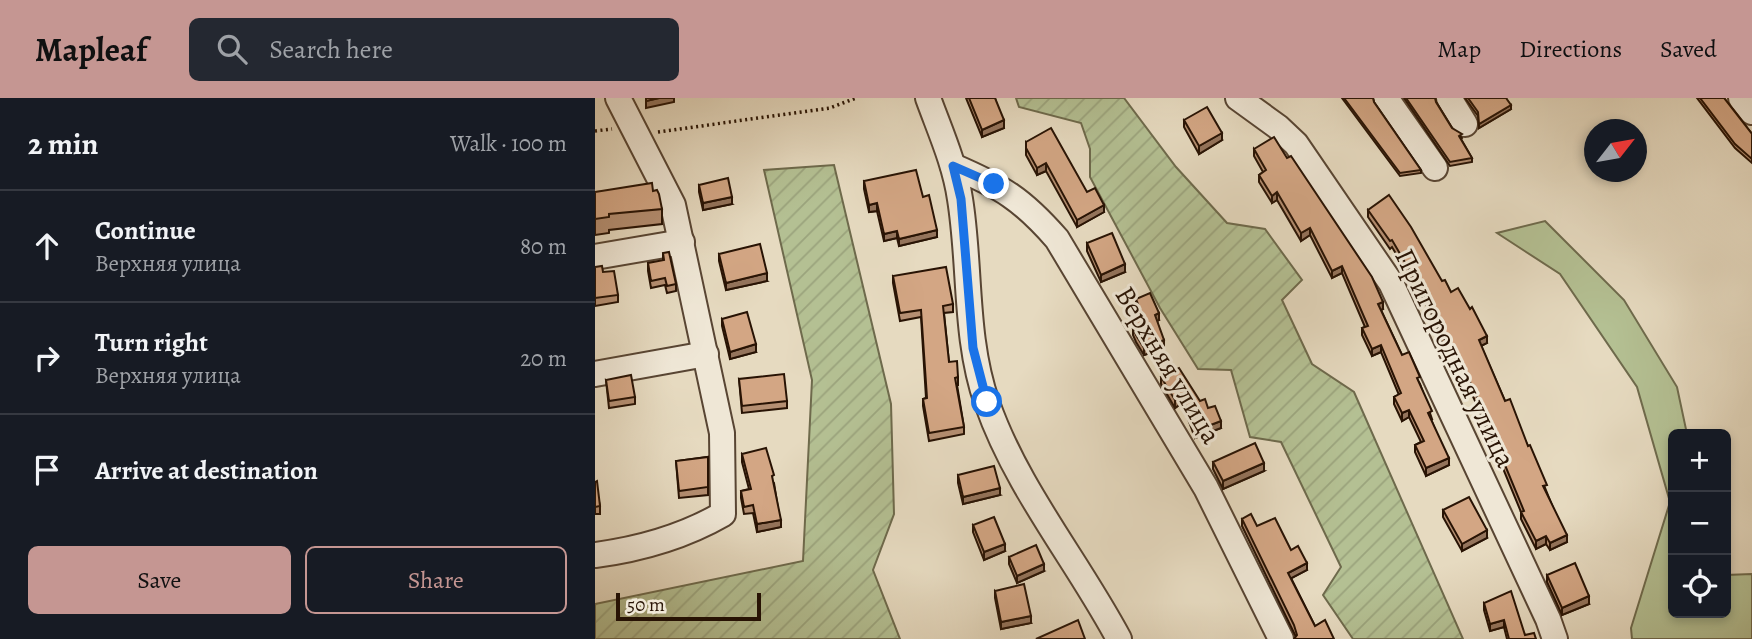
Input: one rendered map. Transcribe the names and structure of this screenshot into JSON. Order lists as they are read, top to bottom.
{
  "streets": {
    "street": ["Пригородная улица", "Верхняя улица"]
  },
  "scale_bar": "50 m",
  "north": "top right",
  "page": {
    "header": "Mapleaf",
    "search": "Search here",
    "nav": ["Map", "Directions", "Saved"],
    "heading": ["2 min", "Walk · 100 m"],
    "list": [
      ["Continue", "Верхняя улица", "80 m"],
      ["Turn right", "Верхняя улица", "20 m"],
      "Arrive at destination"
    ],
    "map_buttons": ["+", "−"],
    "buttons": ["Save", "Share"],
    "scale": "50 m"
  }
}
